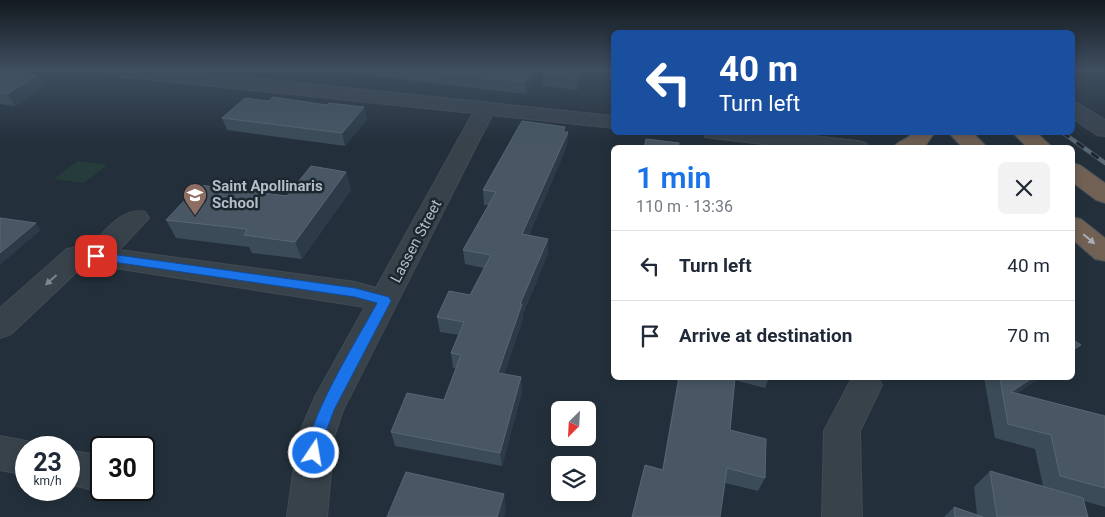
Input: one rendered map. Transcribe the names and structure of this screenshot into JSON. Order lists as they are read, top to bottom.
{
  "streets": {
    "street": ["Lassen Street"]
  },
  "places": {
    "school or university": ["Saint Apollinaris School"]
  },
  "north": "bottom left",
  "page": {
    "turn": ["40 m", "Turn left"],
    "heading": ["1 min", "110 m · 13:36"],
    "list": [
      {
        "name": "Turn left",
        "value": "40 m"
      },
      {
        "name": "Arrive at destination",
        "value": "70 m"
      }
    ],
    "speed": "23 km/h",
    "limit": "30"
  }
}
